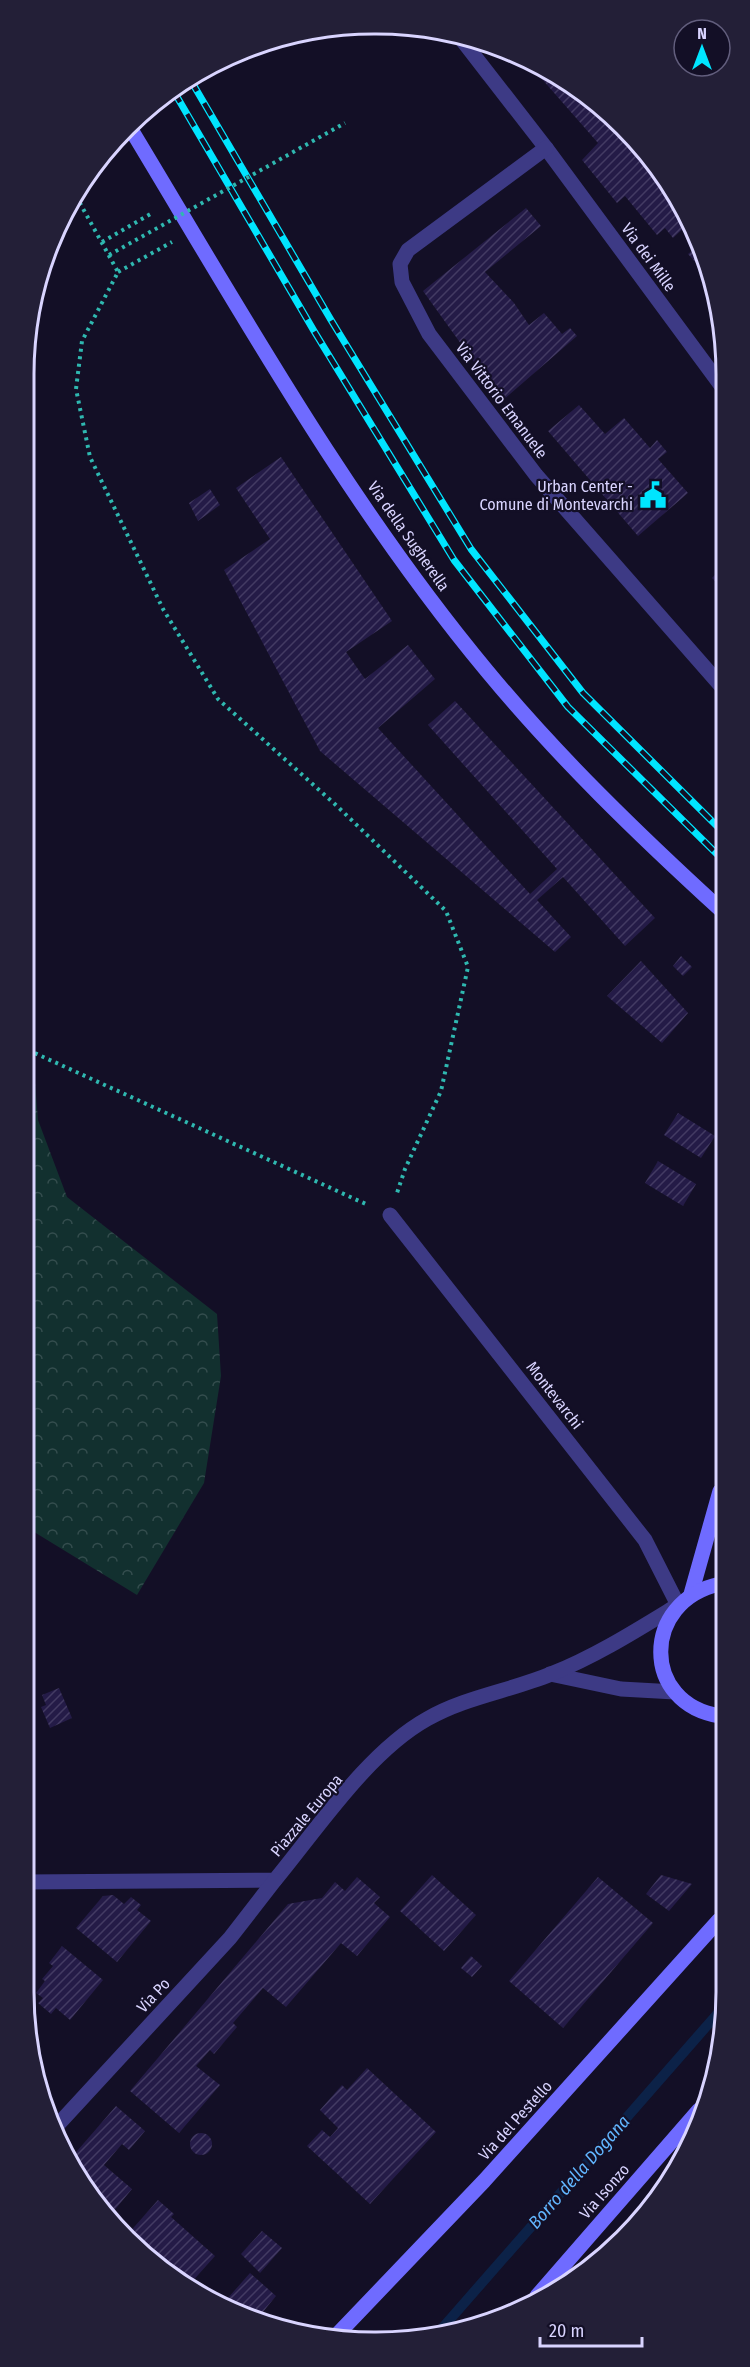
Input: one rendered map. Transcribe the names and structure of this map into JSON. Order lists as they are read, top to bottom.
{
  "streets": {
    "street": [
      "Via dei Mille",
      "Via Vittorio Emanuele",
      "Via della Sugherella",
      "Montevarchi",
      "Piazzale Europa",
      "Via Po",
      "Via del Pestello",
      "Via Isonzo"
    ]
  },
  "crossings": [
    ["Via dei Mille", "Via Vittorio Emanuele"],
    ["Montevarchi", "Piazzale Europa"],
    ["Piazzale Europa", "Via Po"]
  ],
  "water": ["Borro della Dogana"],
  "places": {
    "public building": ["Urban Center - Comune di Montevarchi"]
  },
  "scale_bar": "20 m",
  "north": "top"
}
